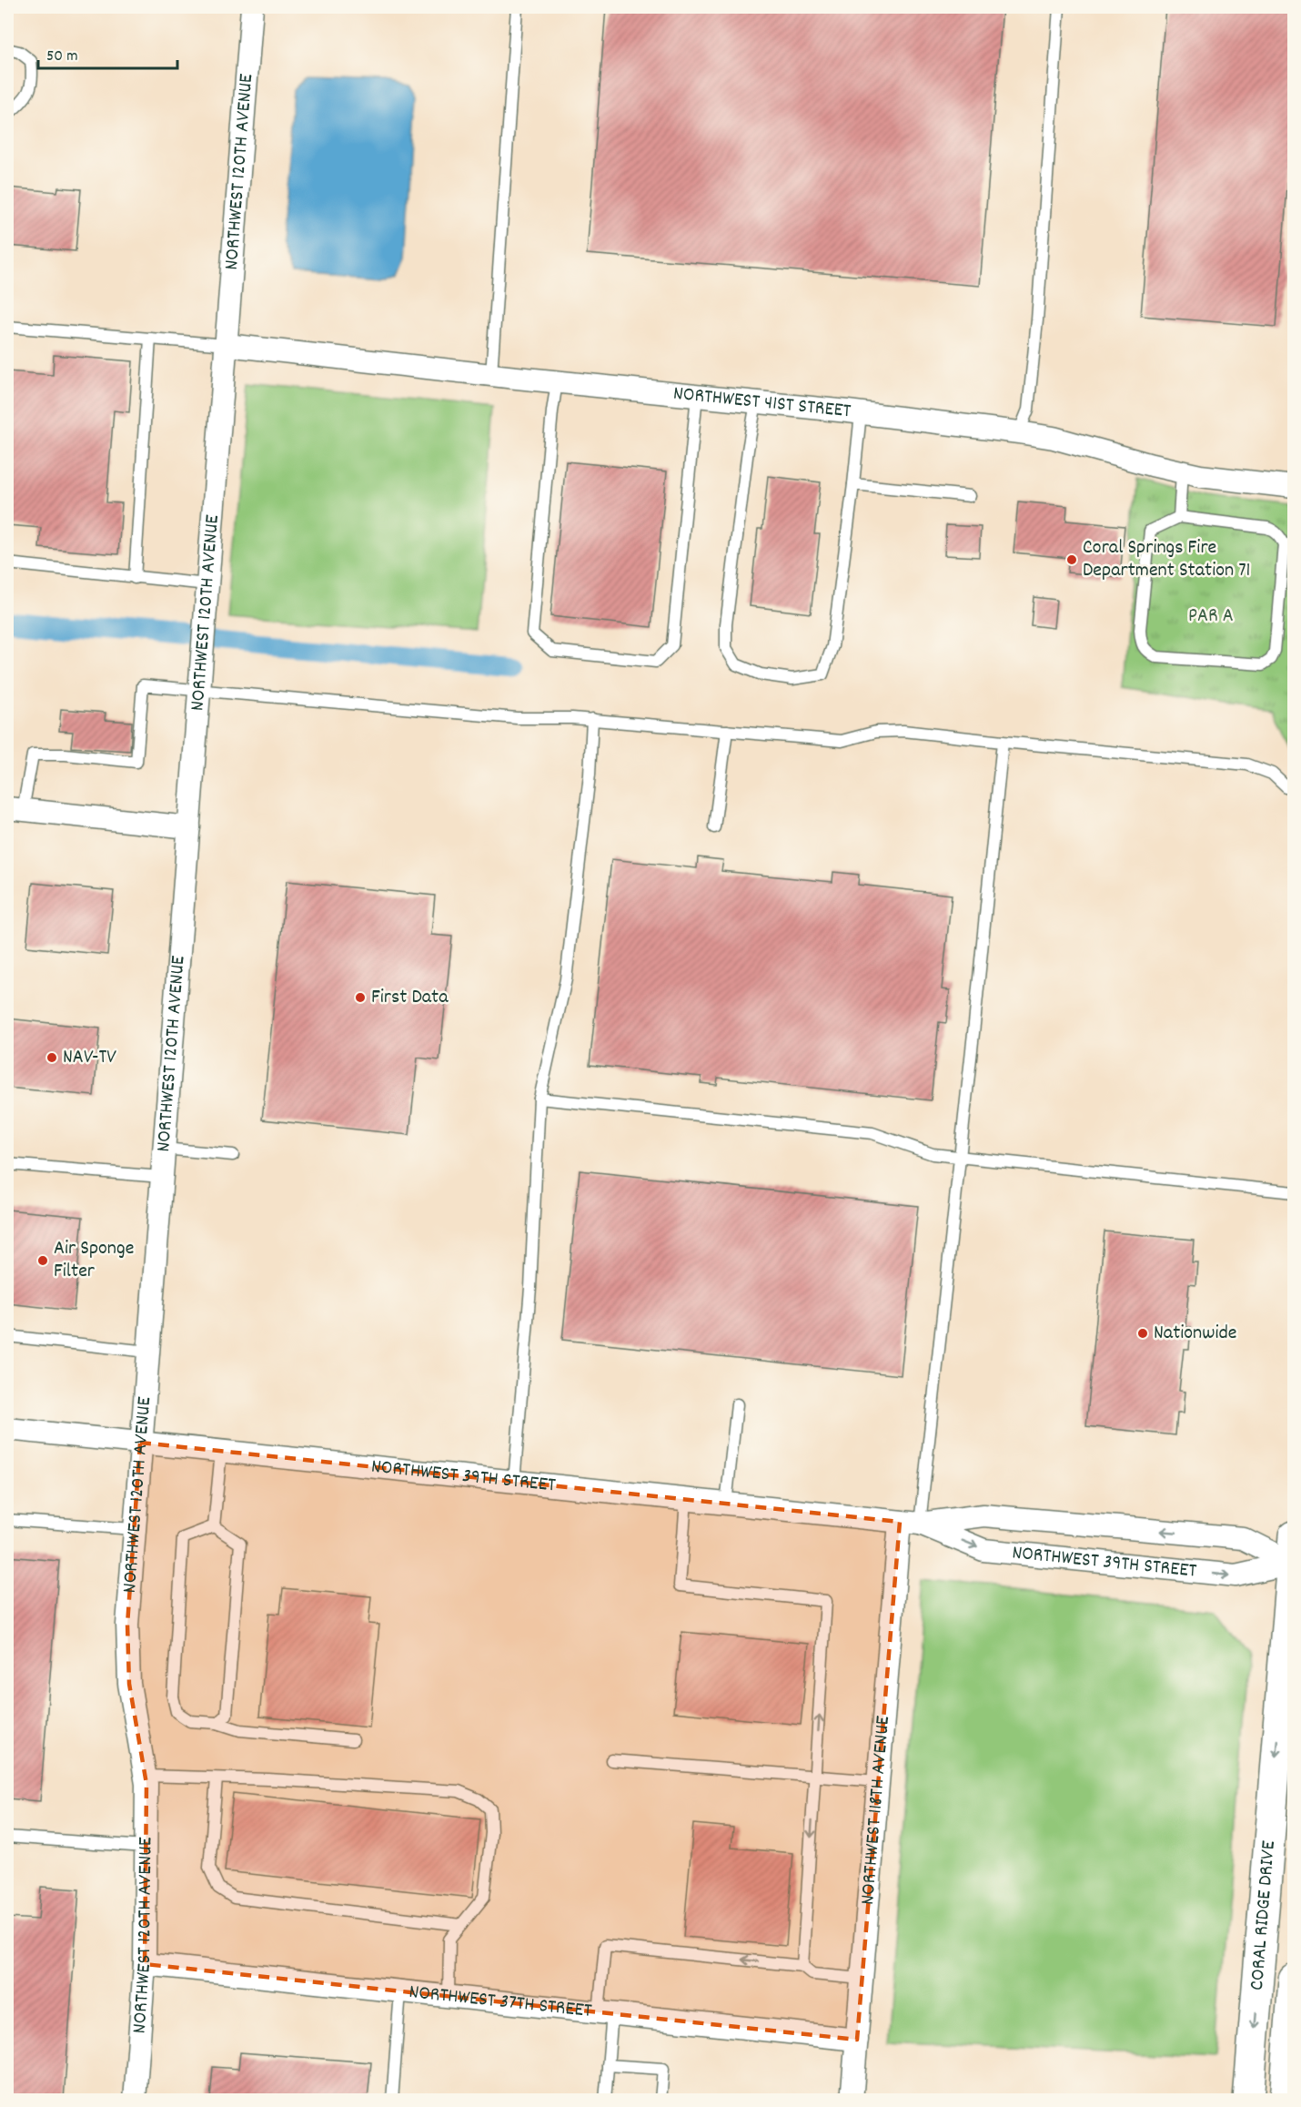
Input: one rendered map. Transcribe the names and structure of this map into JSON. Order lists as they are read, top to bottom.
{
  "streets": {
    "main road": ["CORAL RIDGE DRIVE"],
    "street": [
      "NORTHWEST 120TH AVENUE",
      "NORTHWEST 41ST STREET",
      "NORTHWEST 39TH STREET",
      "NORTHWEST 118TH AVENUE",
      "NORTHWEST 37TH STREET"
    ]
  },
  "crossings": [
    ["NORTHWEST 120TH AVENUE", "NORTHWEST 41ST STREET"],
    ["NORTHWEST 120TH AVENUE", "NORTHWEST 39TH STREET"],
    ["NORTHWEST 120TH AVENUE", "NORTHWEST 37TH STREET"],
    ["NORTHWEST 39TH STREET", "NORTHWEST 118TH AVENUE"],
    ["NORTHWEST 39TH STREET", "CORAL RIDGE DRIVE"],
    ["NORTHWEST 118TH AVENUE", "NORTHWEST 37TH STREET"]
  ],
  "one_way": ["CORAL RIDGE DRIVE"],
  "parks": ["PAR A"],
  "places": [
    "Coral Springs Fire Department Station 71",
    "First Data",
    "NAV-TV",
    "Air Sponge Filter",
    "Nationwide"
  ],
  "scale_bar": "50 m"
}
